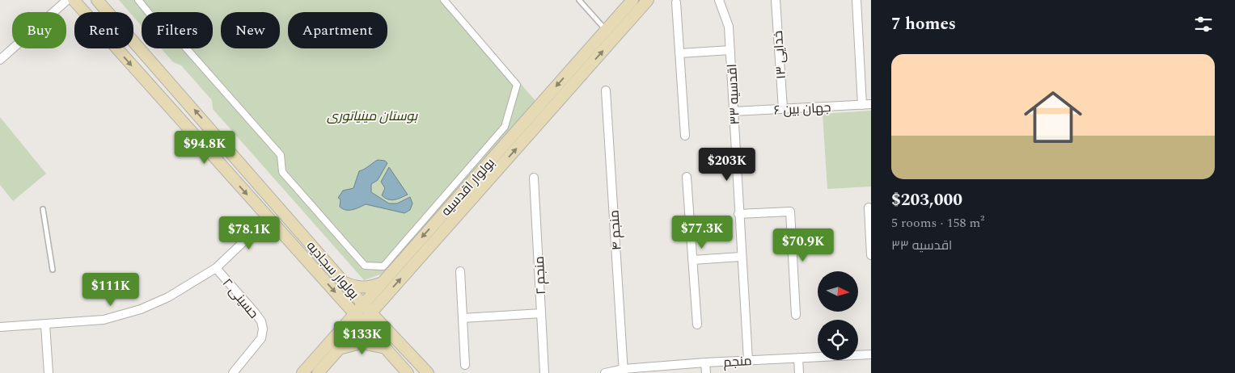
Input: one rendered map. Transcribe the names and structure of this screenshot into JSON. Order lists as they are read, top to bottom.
{
  "streets": {
    "main road": ["بولوار اقدسیه", "بولوار سجادیه"],
    "street": [
      "خدایی ۱۳",
      "اقدسیه ۳۳",
      "جهان بین ۶",
      "منجم ۴",
      "منجم ۲",
      "حسینی ۲",
      "منجم"
    ]
  },
  "crossings": [
    ["خدایی ۱۳", "جهان بین ۶"],
    ["اقدسیه ۳۳", "جهان بین ۶"],
    ["اقدسیه ۳۳", "منجم"],
    ["بولوار اقدسیه", "بولوار سجادیه"],
    ["منجم ۴", "منجم"]
  ],
  "parks": ["بوستان مینیاتوری"],
  "north": "right",
  "page": {
    "heading": "7 homes",
    "chip": [
      "Buy",
      "Rent",
      "Filters",
      "New",
      "Apartment"
    ],
    "list": [
      {
        "name": "$203,000",
        "note": "5 rooms · 158 m² · اقدسیه ۳۳"
      }
    ],
    "price": [
      "$94.8K",
      "$203K",
      "$77.3K",
      "$78.1K",
      "$70.9K",
      "$111K",
      "$133K"
    ]
  }
}
